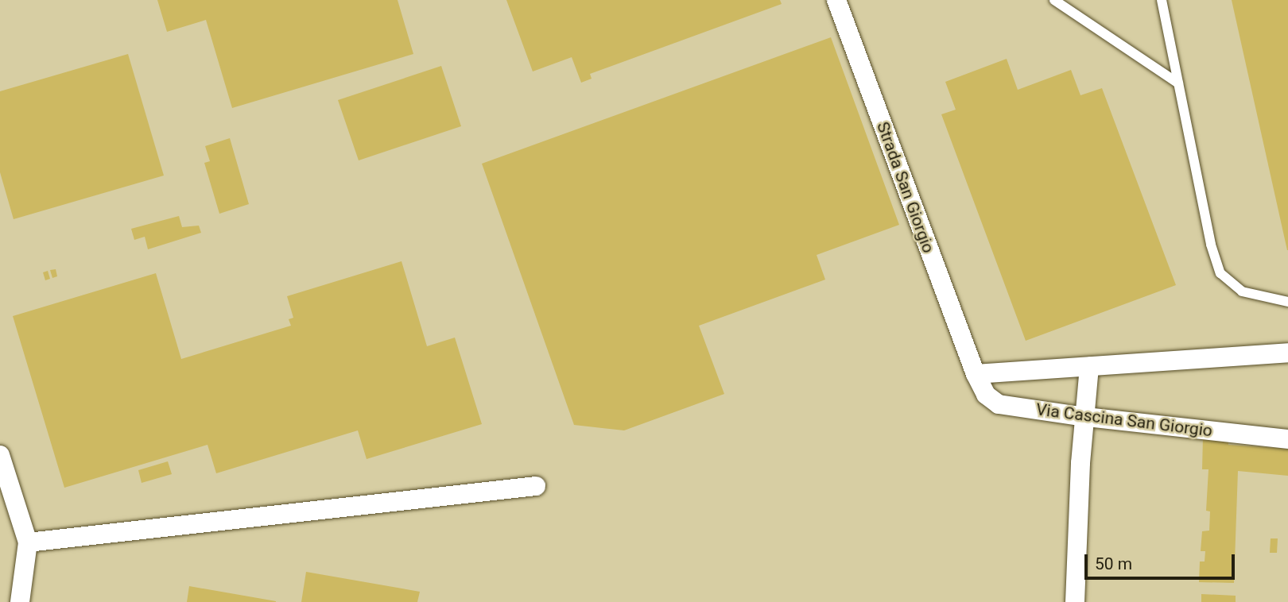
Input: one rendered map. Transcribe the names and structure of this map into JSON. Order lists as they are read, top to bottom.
{
  "streets": {
    "street": ["Strada San Giorgio", "Via Cascina San Giorgio"]
  },
  "crossings": [
    ["Strada San Giorgio", "Via Cascina San Giorgio"]
  ],
  "scale_bar": "50 m"
}
